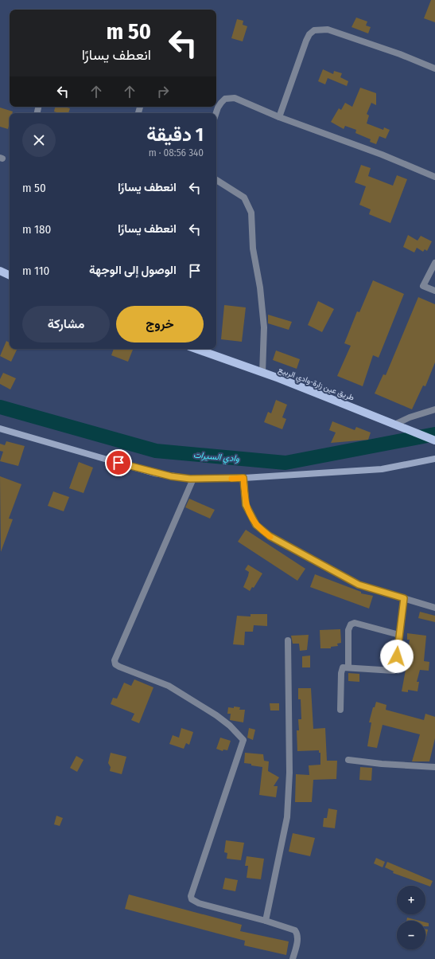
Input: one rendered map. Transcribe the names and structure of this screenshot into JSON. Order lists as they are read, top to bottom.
{
  "streets": {
    "main road": ["طريق عين زارة-وادي الربيع"]
  },
  "water": ["وادي السيرات"],
  "page": {
    "turn": ["50 m", "انعطف يسارًا"],
    "heading": ["1 دقيقة", "340 m · 08:56"],
    "list": [
      {
        "name": "انعطف يسارًا",
        "value": "50 m"
      },
      {
        "name": "انعطف يسارًا",
        "value": "180 m"
      },
      {
        "name": "الوصول إلى الوجهة",
        "value": "110 m"
      }
    ],
    "buttons": ["خروج", "مشاركة"],
    "map_buttons": ["+", "−"]
  }
}
